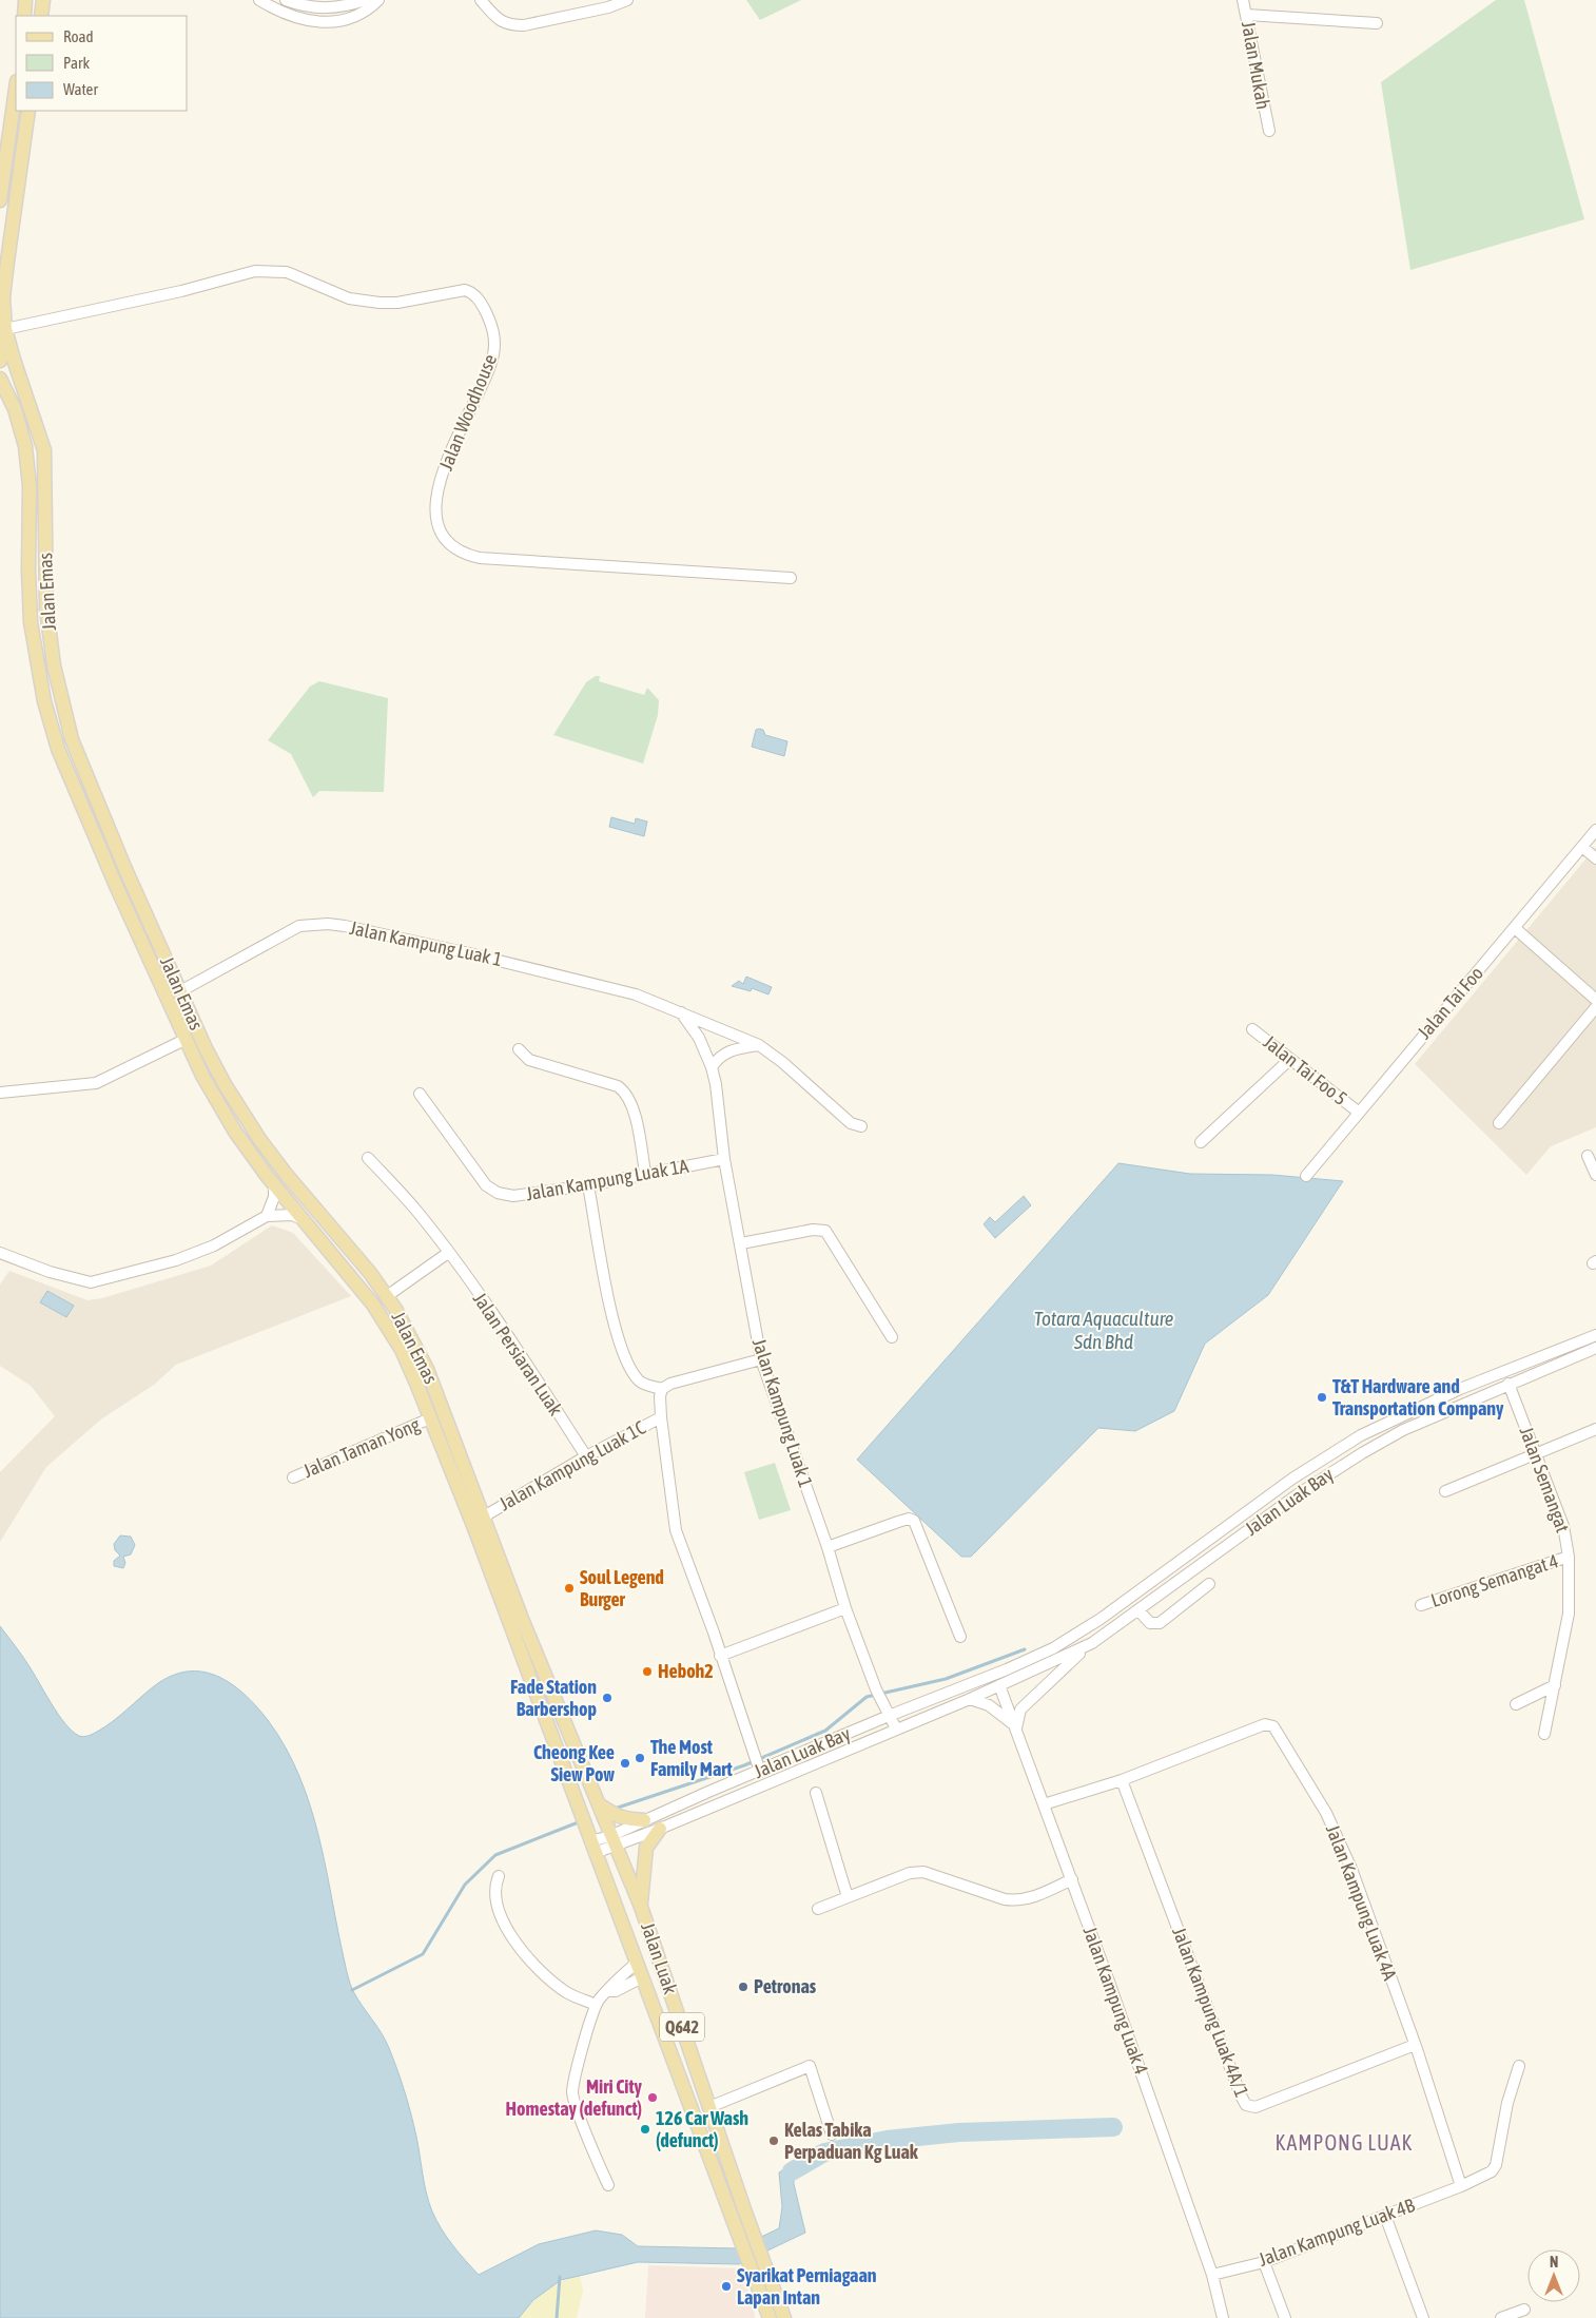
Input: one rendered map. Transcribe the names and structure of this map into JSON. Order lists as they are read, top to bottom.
{
  "streets": {
    "main road": ["Jalan Emas", "Jalan Luak", "Q642"],
    "street": [
      "Jalan Mukah",
      "Jalan Woodhouse",
      "Jalan Kampung Luak 1",
      "Jalan Tai Foo",
      "Jalan Tai Foo 5",
      "Jalan Kampung Luak 1A",
      "Jalan Persiaran Luak",
      "Jalan Taman Yong",
      "Jalan Kampung Luak 1C",
      "Jalan Semangat",
      "Jalan Luak Bay",
      "Lorong Semangat 4",
      "Jalan Kampung Luak 4A",
      "Jalan Kampung Luak 4",
      "Jalan Kampung Luak 4A/1",
      "Jalan Kampung Luak 4B"
    ]
  },
  "crossings": [
    ["Jalan Woodhouse", "Jalan Emas"],
    ["Jalan Emas", "Jalan Kampung Luak 1"],
    ["Jalan Emas", "Jalan Taman Yong"],
    ["Jalan Emas", "Jalan Kampung Luak 1C"],
    ["Jalan Emas", "Jalan Luak"],
    ["Jalan Kampung Luak 1", "Jalan Kampung Luak 1A"],
    ["Jalan Kampung Luak 1", "Jalan Luak Bay"],
    ["Jalan Tai Foo", "Jalan Tai Foo 5"],
    ["Jalan Persiaran Luak", "Jalan Kampung Luak 1C"],
    ["Jalan Semangat", "Jalan Luak Bay"],
    ["Jalan Semangat", "Lorong Semangat 4"],
    ["Jalan Luak Bay", "Jalan Luak"],
    ["Jalan Luak Bay", "Jalan Kampung Luak 4"],
    ["Jalan Kampung Luak 4A", "Jalan Kampung Luak 4"],
    ["Jalan Kampung Luak 4A", "Jalan Kampung Luak 4A/1"],
    ["Jalan Kampung Luak 4A", "Jalan Kampung Luak 4B"],
    ["Jalan Kampung Luak 4", "Jalan Kampung Luak 4B"]
  ],
  "districts": ["KAMPONG LUAK"],
  "water": ["Totara Aquaculture Sdn Bhd"],
  "places": [
    "T&T Hardware and Transportation Company",
    "Soul Legend Burger",
    "Heboh2",
    "Fade Station Barbershop",
    "The Most Family Mart",
    "Cheong Kee Siew Pow",
    "Petronas",
    "Miri City Homestay (defunct)",
    "126 Car Wash (defunct)",
    "Kelas Tabika Perpaduan Kg Luak",
    "Syarikat Perniagaan Lapan Intan"
  ],
  "legend": ["Road", "Park", "Water"],
  "north": "top"
}
